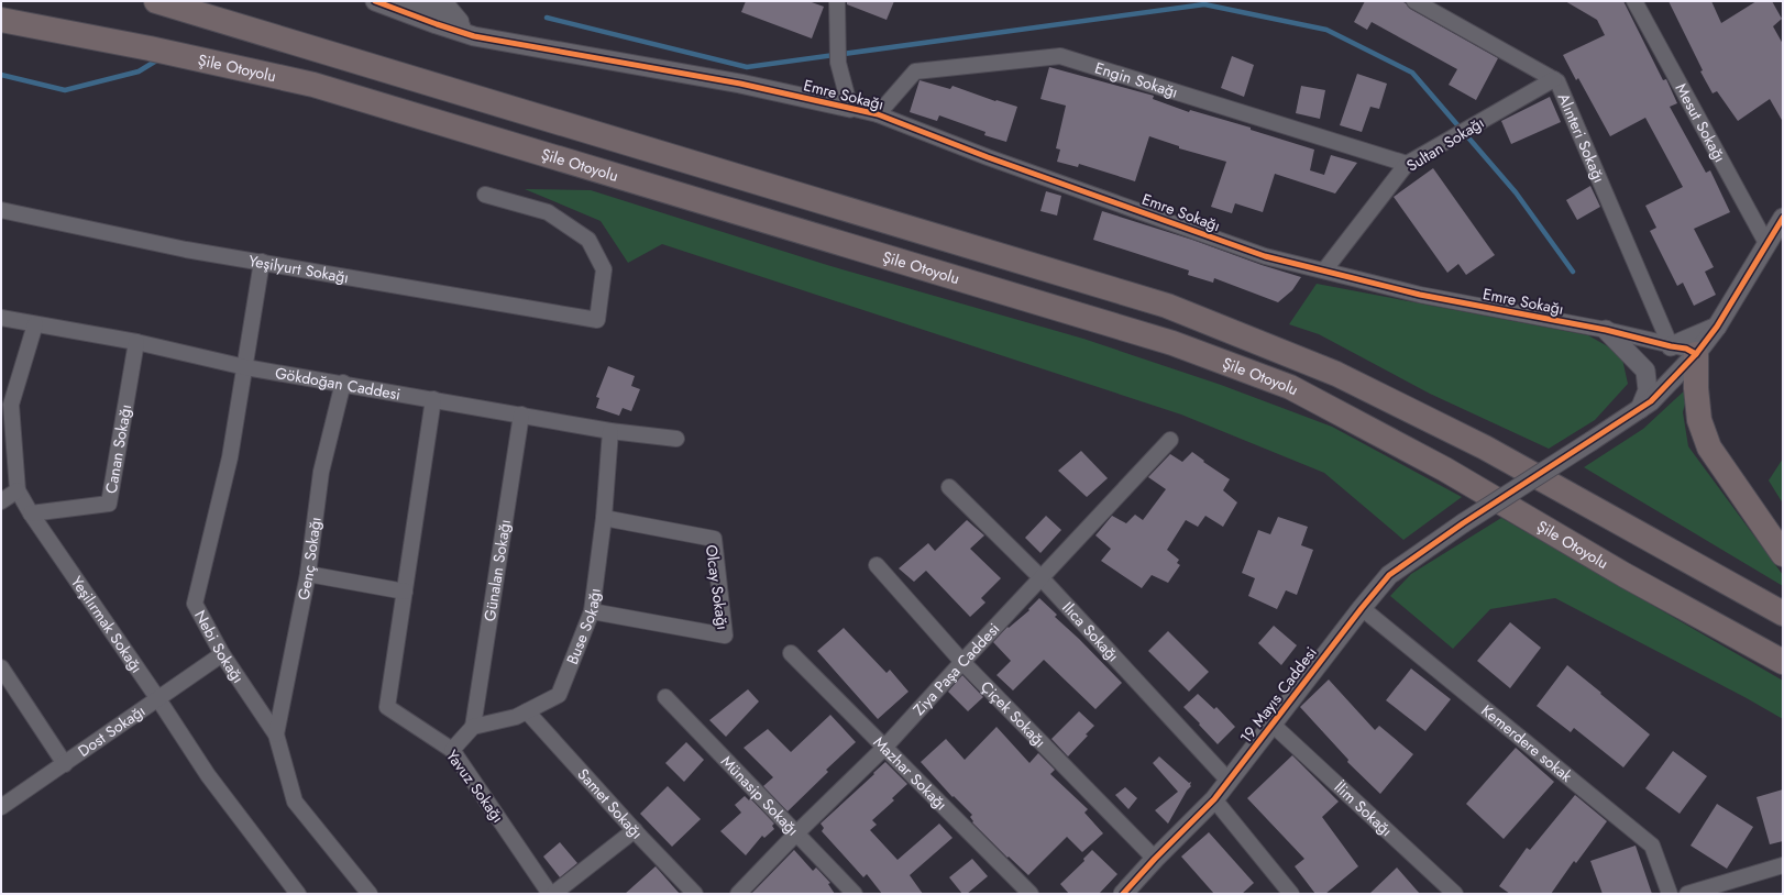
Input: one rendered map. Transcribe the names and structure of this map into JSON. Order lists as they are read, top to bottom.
{
  "streets": {
    "highway": ["Şile Otoyolu"],
    "street": [
      "Engin Sokağı",
      "Emre Sokağı",
      "Mesut Sokağı",
      "Alınteri Sokağı",
      "Sultan Sokağı",
      "Yeşilyurt Sokağı",
      "Gökdoğan Caddesi",
      "Canan Sokağı",
      "Genç Sokağı",
      "Günalan Sokağı",
      "Olcay Sokağı",
      "Yeşilırmak Sokağı",
      "Buse Sokağı",
      "Ilıca Sokağı",
      "Nebi Sokağı",
      "Ziya Paşa Caddesi",
      "19 Mayıs Caddesi",
      "Çiçek Sokağı",
      "Dost Sokağı",
      "Kemerdere sokak",
      "Mazhar Sokağı",
      "Yavuz Sokağı",
      "Münasip Sokağı",
      "Samet Sokağı",
      "İlim Sokağı"
    ]
  },
  "crossings": [
    ["Engin Sokağı", "Emre Sokağı"],
    ["Engin Sokağı", "Sultan Sokağı"],
    ["Emre Sokağı", "Alınteri Sokağı"],
    ["Emre Sokağı", "Sultan Sokağı"],
    ["Emre Sokağı", "19 Mayıs Caddesi"],
    ["Mesut Sokağı", "19 Mayıs Caddesi"],
    ["Alınteri Sokağı", "Sultan Sokağı"],
    ["Yeşilyurt Sokağı", "Nebi Sokağı"],
    ["Gökdoğan Caddesi", "Canan Sokağı"],
    ["Gökdoğan Caddesi", "Genç Sokağı"],
    ["Gökdoğan Caddesi", "Günalan Sokağı"],
    ["Gökdoğan Caddesi", "Yeşilırmak Sokağı"],
    ["Gökdoğan Caddesi", "Buse Sokağı"],
    ["Gökdoğan Caddesi", "Nebi Sokağı"],
    ["Gökdoğan Caddesi", "Yavuz Sokağı"],
    ["Canan Sokağı", "Yeşilırmak Sokağı"],
    ["Genç Sokağı", "Nebi Sokağı"],
    ["Günalan Sokağı", "Buse Sokağı"],
    ["Olcay Sokağı", "Buse Sokağı"],
    ["Yeşilırmak Sokağı", "Dost Sokağı"],
    ["Buse Sokağı", "Samet Sokağı"],
    ["Ilıca Sokağı", "Ziya Paşa Caddesi"],
    ["Ilıca Sokağı", "19 Mayıs Caddesi"],
    ["Nebi Sokağı", "Dost Sokağı"],
    ["Ziya Paşa Caddesi", "Çiçek Sokağı"],
    ["Ziya Paşa Caddesi", "Mazhar Sokağı"],
    ["Ziya Paşa Caddesi", "Münasip Sokağı"],
    ["19 Mayıs Caddesi", "Çiçek Sokağı"],
    ["19 Mayıs Caddesi", "Kemerdere sokak"],
    ["19 Mayıs Caddesi", "İlim Sokağı"]
  ]
}
